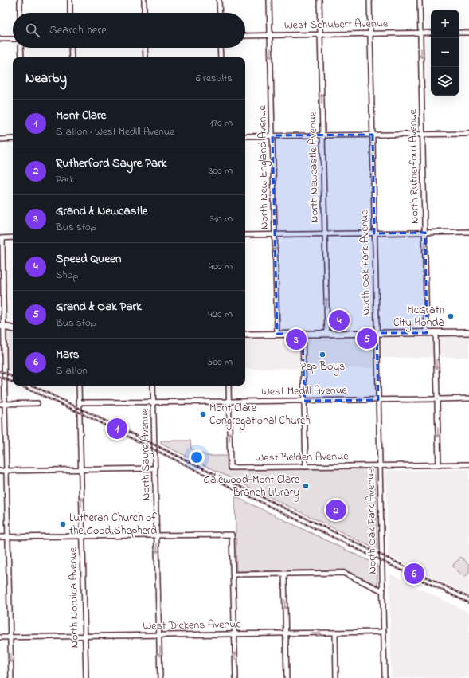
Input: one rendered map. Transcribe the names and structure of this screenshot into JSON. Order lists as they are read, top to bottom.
{
  "streets": {
    "street": [
      "West Schubert Avenue",
      "North Rutherford Avenue",
      "North New England Avenue",
      "North Newcastle Avenue",
      "North Oak Park Avenue",
      "West Medill Avenue",
      "North Sayre Avenue",
      "West Belden Avenue",
      "North Nordica Avenue",
      "West Dickens Avenue"
    ]
  },
  "crossings": [
    ["West Schubert Avenue", "North Rutherford Avenue"],
    ["West Schubert Avenue", "North New England Avenue"],
    ["West Schubert Avenue", "North Newcastle Avenue"],
    ["West Schubert Avenue", "North Oak Park Avenue"],
    ["North Oak Park Avenue", "West Medill Avenue"],
    ["North Oak Park Avenue", "West Belden Avenue"],
    ["North Oak Park Avenue", "West Dickens Avenue"],
    ["West Medill Avenue", "North Sayre Avenue"],
    ["West Medill Avenue", "West Belden Avenue"],
    ["West Medill Avenue", "North Nordica Avenue"],
    ["North Sayre Avenue", "West Dickens Avenue"],
    ["North Nordica Avenue", "West Dickens Avenue"]
  ],
  "one_way": [
    "North Rutherford Avenue",
    "North New England Avenue",
    "North Newcastle Avenue",
    "North Sayre Avenue"
  ],
  "places": [
    "McGrath City Honda",
    "Pep Boys",
    "Mont Clare Congregational Church",
    "Galewood-Mont Clare Branch Library",
    "Lutheran Church of the Good Shepherd"
  ],
  "page": {
    "map_buttons": ["+", "−"],
    "search": "Search here",
    "heading": ["Nearby", "6 results"],
    "list": [
      {
        "mark": "1",
        "name": "Mont Clare",
        "note": "Station · West Medill Avenue",
        "value": "170 m"
      },
      {
        "mark": "2",
        "name": "Rutherford Sayre Park",
        "note": "Park",
        "value": "300 m"
      },
      {
        "mark": "3",
        "name": "Grand & Newcastle",
        "note": "Bus stop",
        "value": "310 m"
      },
      {
        "mark": "4",
        "name": "Speed Queen",
        "note": "Shop",
        "value": "400 m"
      },
      {
        "mark": "5",
        "name": "Grand & Oak Park",
        "note": "Bus stop",
        "value": "420 m"
      },
      {
        "mark": "6",
        "name": "Mars",
        "note": "Station",
        "value": "500 m"
      }
    ],
    "pins": [
      "4",
      "5",
      "3",
      "1",
      "2",
      "6"
    ]
  }
}
